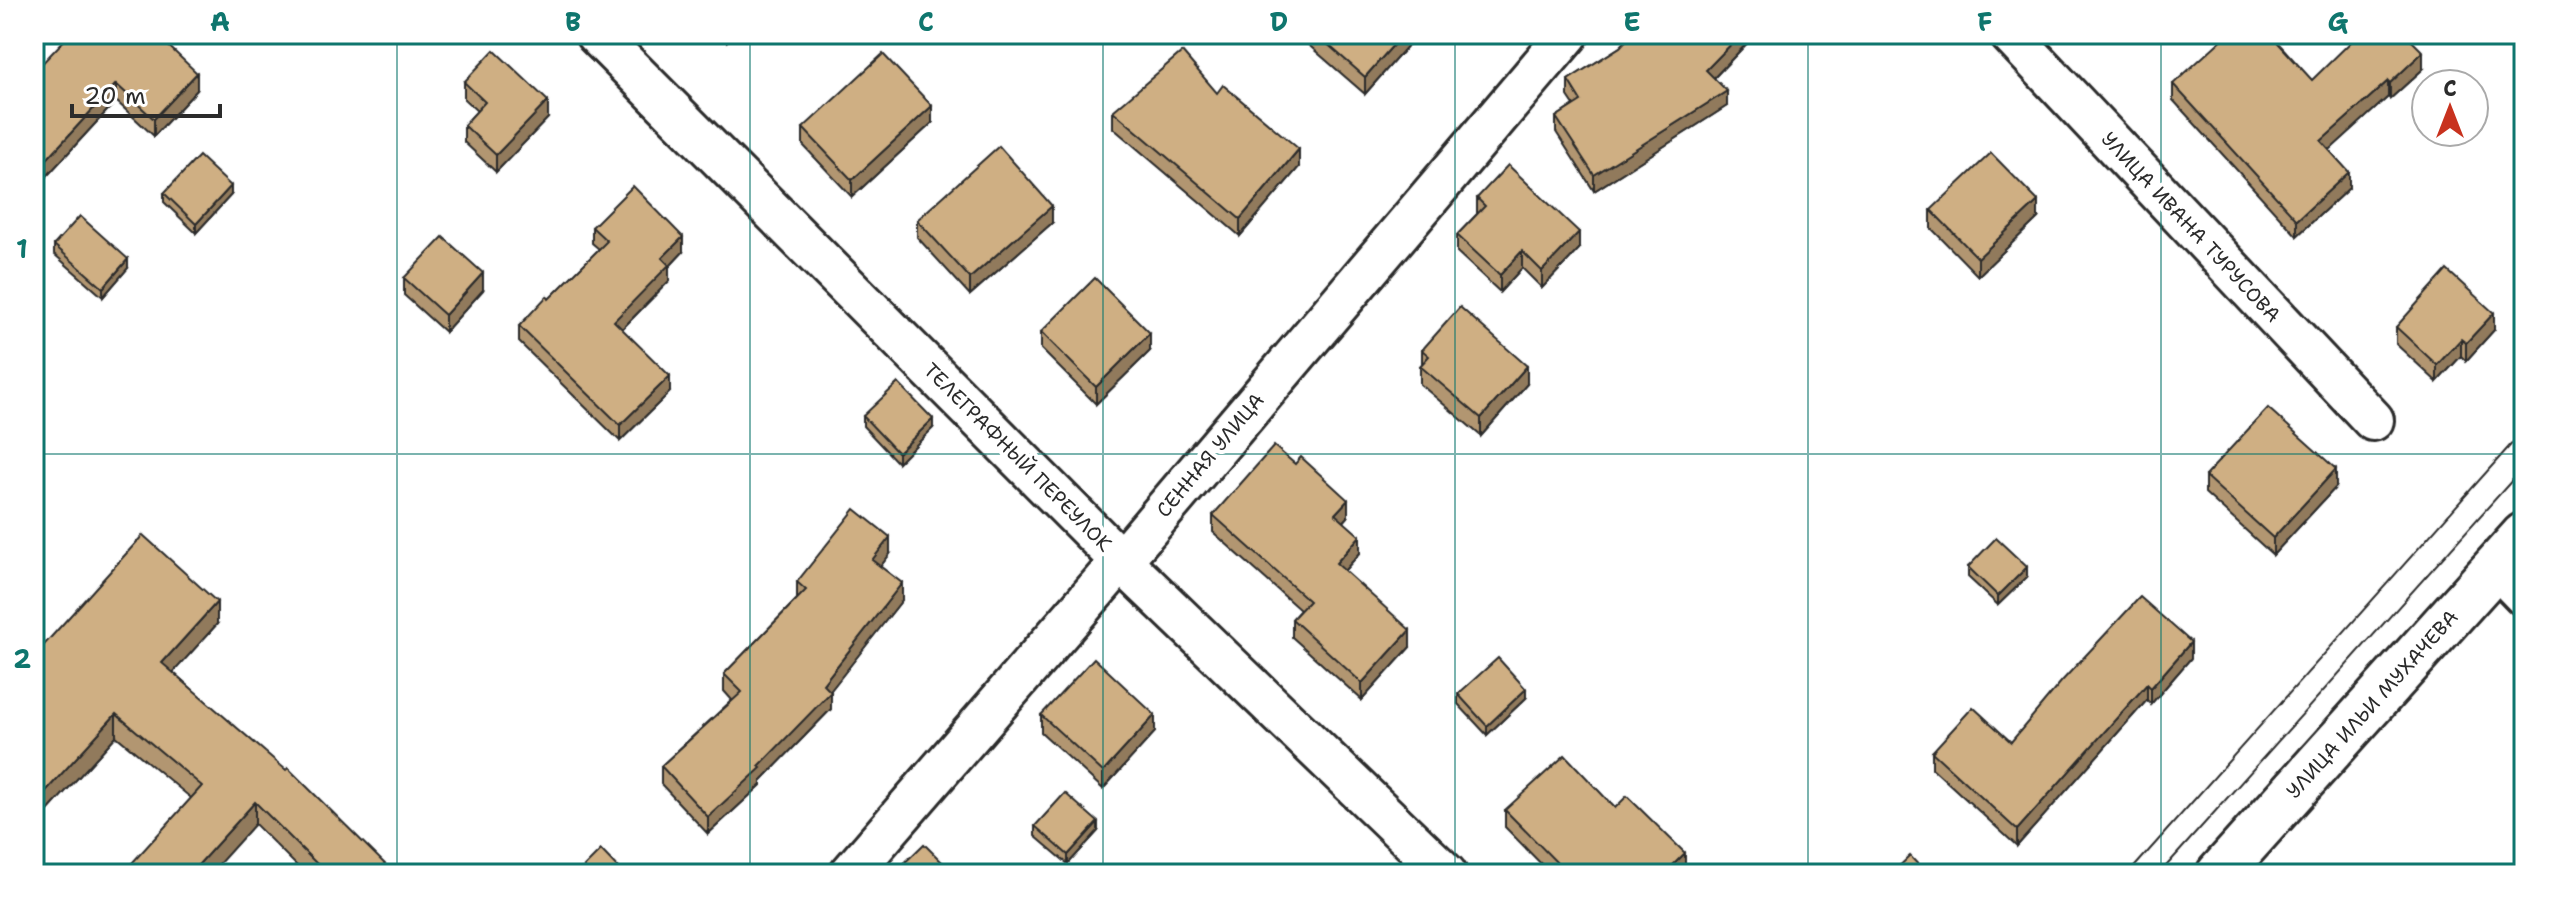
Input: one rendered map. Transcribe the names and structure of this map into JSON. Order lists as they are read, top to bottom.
{
  "streets": {
    "street": [
      "УЛИЦА ИВАНА ТУРУСОВА",
      "СЕННАЯ УЛИЦА",
      "ТЕЛЕГРАФНЫЙ ПЕРЕУЛОК",
      "УЛИЦА ИЛЬИ МУХАЧЕВА"
    ]
  },
  "crossings": [
    ["СЕННАЯ УЛИЦА", "ТЕЛЕГРАФНЫЙ ПЕРЕУЛОК"]
  ],
  "scale_bar": "20 m",
  "north": "top",
  "grid": {
    "columns": [
      "A",
      "B",
      "C",
      "D",
      "E",
      "F",
      "G"
    ],
    "rows": ["1", "2"]
  }
}
